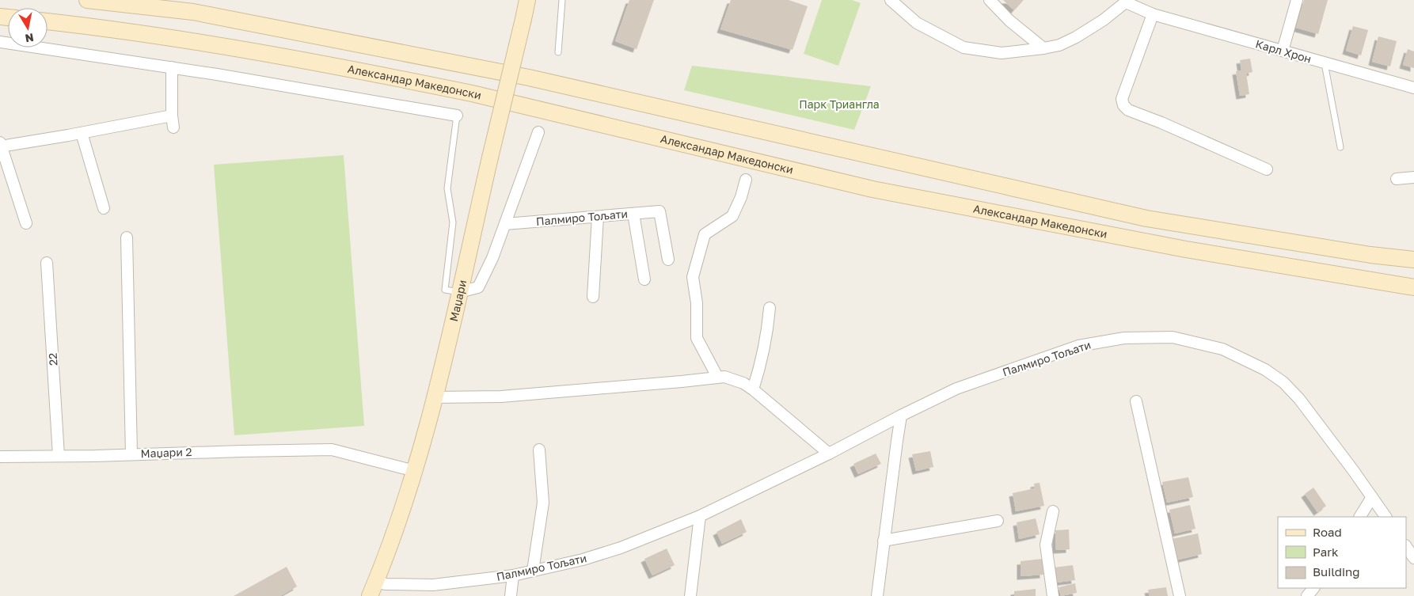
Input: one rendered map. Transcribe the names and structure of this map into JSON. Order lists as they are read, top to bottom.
{
  "streets": {
    "street": [
      "Карл Хрон",
      "Александар Македонски",
      "Палмиро Тољати",
      "Маџари",
      "22",
      "Маџари 2"
    ]
  },
  "crossings": [
    ["Палмиро Тољати", "Маџари"],
    ["Маџари", "Маџари 2"]
  ],
  "parks": ["Парк Триангла"],
  "legend": ["Road", "Park", "Building"],
  "north": "bottom"
}
